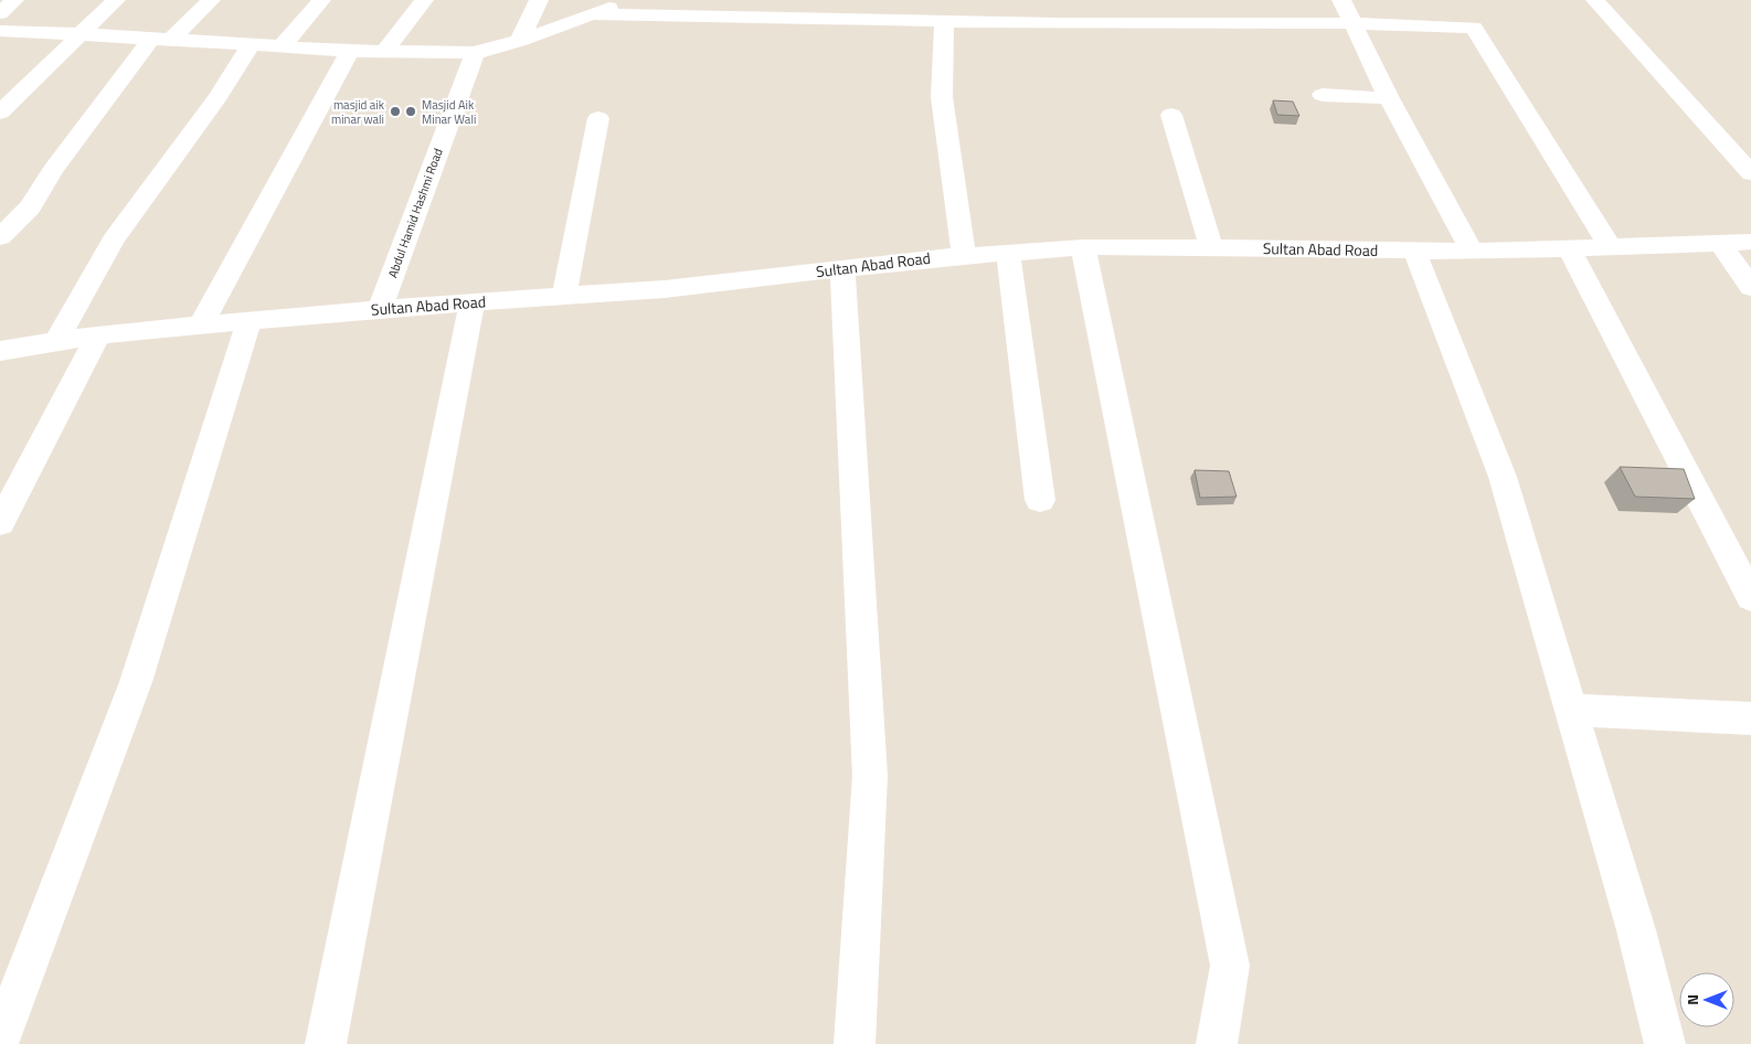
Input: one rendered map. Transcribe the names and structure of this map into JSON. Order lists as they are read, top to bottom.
{
  "streets": {
    "street": ["Abdul Hamid Hashmi Road", "Sultan Abad Road"]
  },
  "crossings": [
    ["Abdul Hamid Hashmi Road", "Sultan Abad Road"]
  ],
  "places": ["masjid aik minar wali", "Masjid Aik Minar Wali"],
  "north": "left"
}
